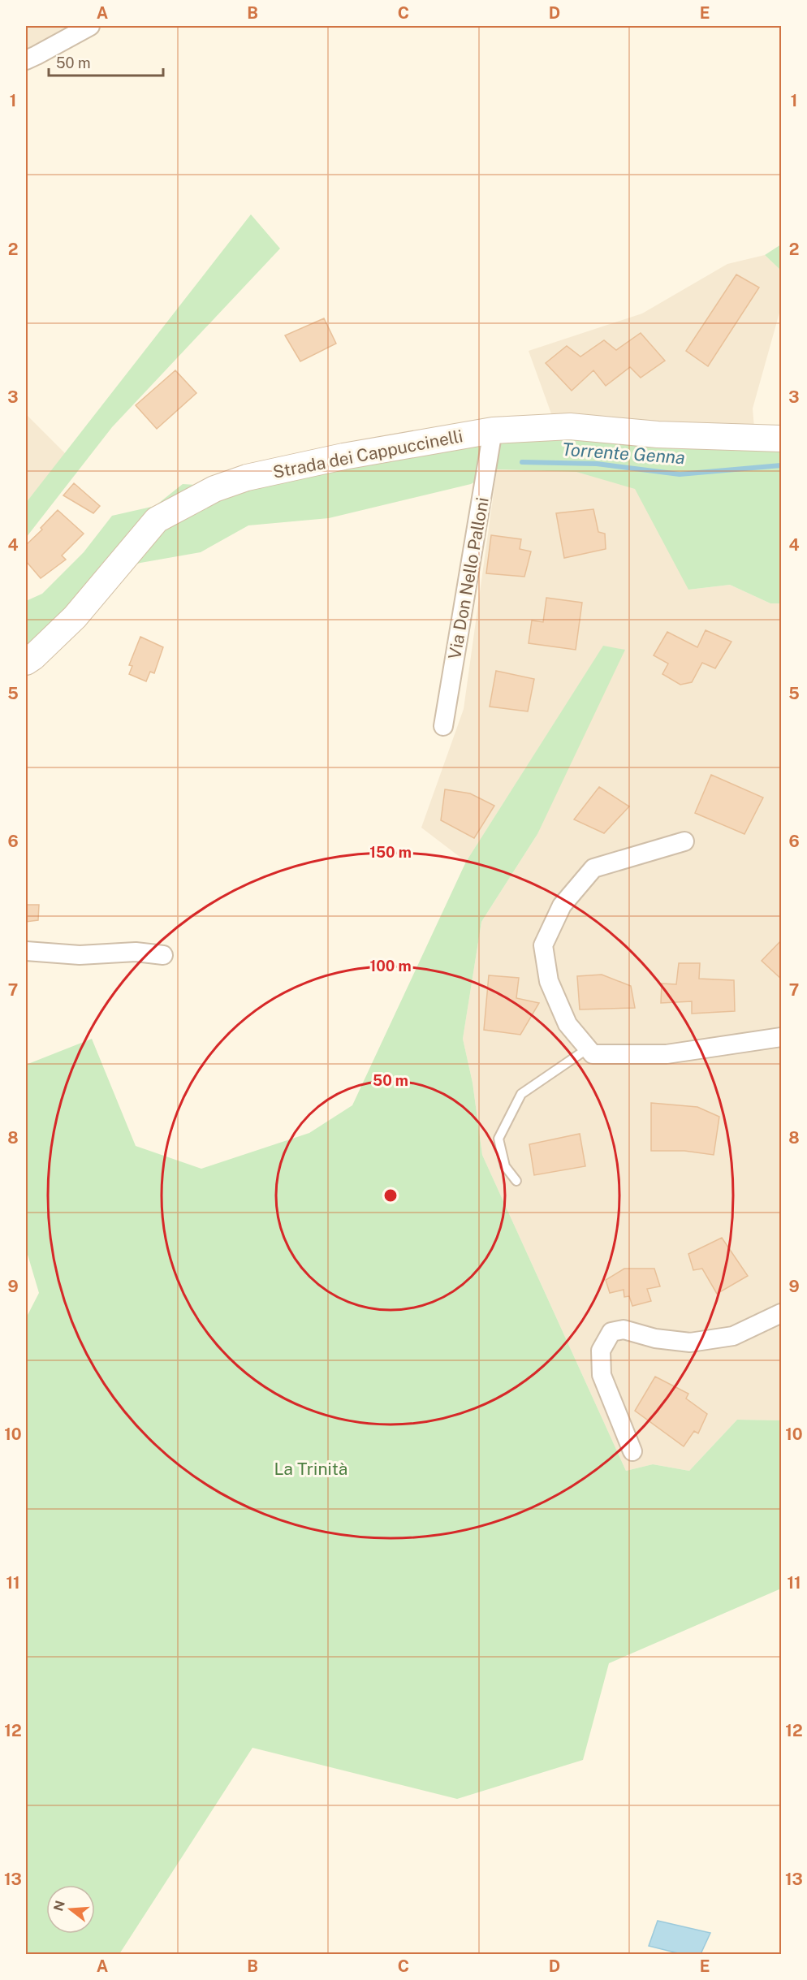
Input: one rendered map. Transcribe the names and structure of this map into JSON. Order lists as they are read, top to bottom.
{
  "streets": {
    "street": ["Strada dei Cappuccinelli", "Via Don Nello Palloni"]
  },
  "crossings": [
    ["Strada dei Cappuccinelli", "Via Don Nello Palloni"]
  ],
  "water": ["Torrente Genna"],
  "parks": ["La Trinità"],
  "scale_bar": "50 m",
  "north": "left",
  "grid": {
    "columns": [
      "A",
      "B",
      "C",
      "D",
      "E"
    ],
    "rows": [
      "1",
      "2",
      "3",
      "4",
      "5",
      "6",
      "7",
      "8",
      "9",
      "10",
      "11",
      "12",
      "13"
    ]
  },
  "rings": ["150 m", "100 m", "50 m"]
}
